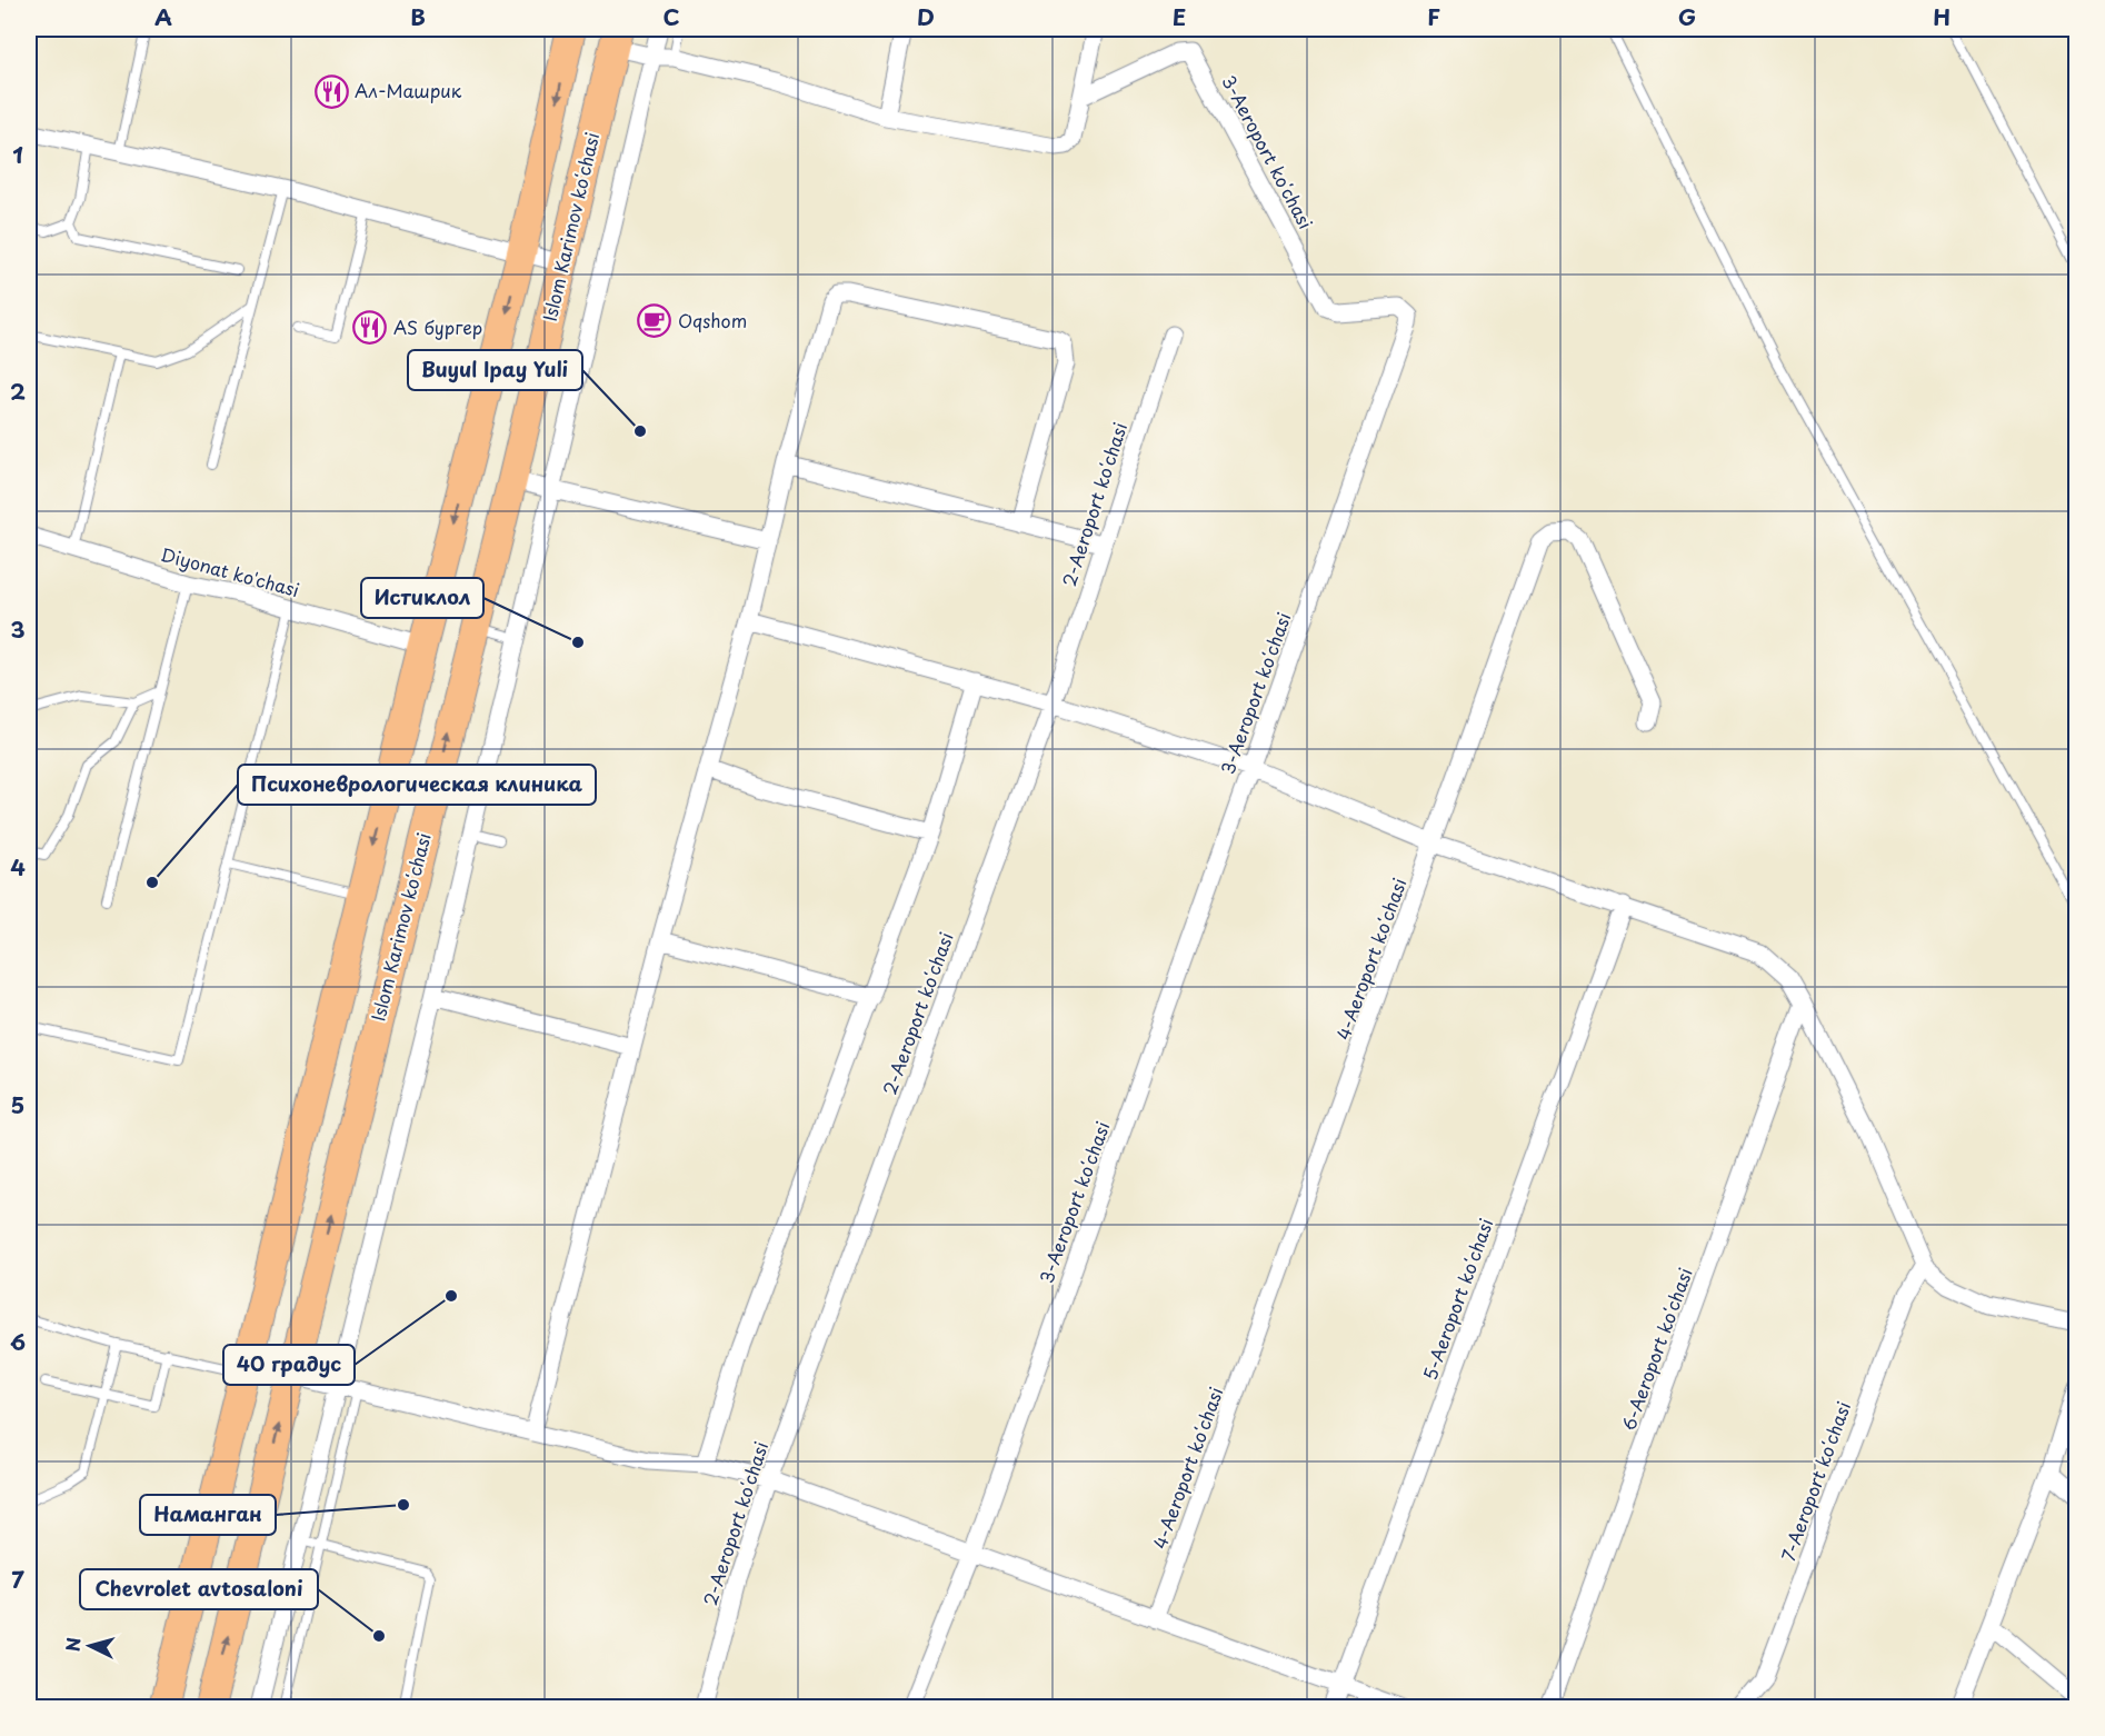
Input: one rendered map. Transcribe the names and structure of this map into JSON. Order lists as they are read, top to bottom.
{
  "streets": {
    "highway": ["Islom Karimov koʻchasi"],
    "street": [
      "3-Aeroport koʻchasi",
      "2-Aeroport koʻchasi",
      "Diyonat ko'chasi",
      "4-Aeroport koʻchasi",
      "5-Aeroport koʻchasi",
      "6-Aeroport koʻchasi",
      "7-Aeroport koʻchasi"
    ]
  },
  "places": {
    "restaurant": ["Ал-Машрик", "AS бургер"],
    "cafe": ["Oqshom"],
    "other": [
      "Buyul Ipay Yuli",
      "Истиклол",
      "Психоневрологическая клиника",
      "40 градус",
      "Наманган",
      "Chevrolet avtosaloni"
    ]
  },
  "north": "left",
  "grid": {
    "columns": [
      "A",
      "B",
      "C",
      "D",
      "E",
      "F",
      "G",
      "H"
    ],
    "rows": [
      "1",
      "2",
      "3",
      "4",
      "5",
      "6",
      "7"
    ]
  }
}
